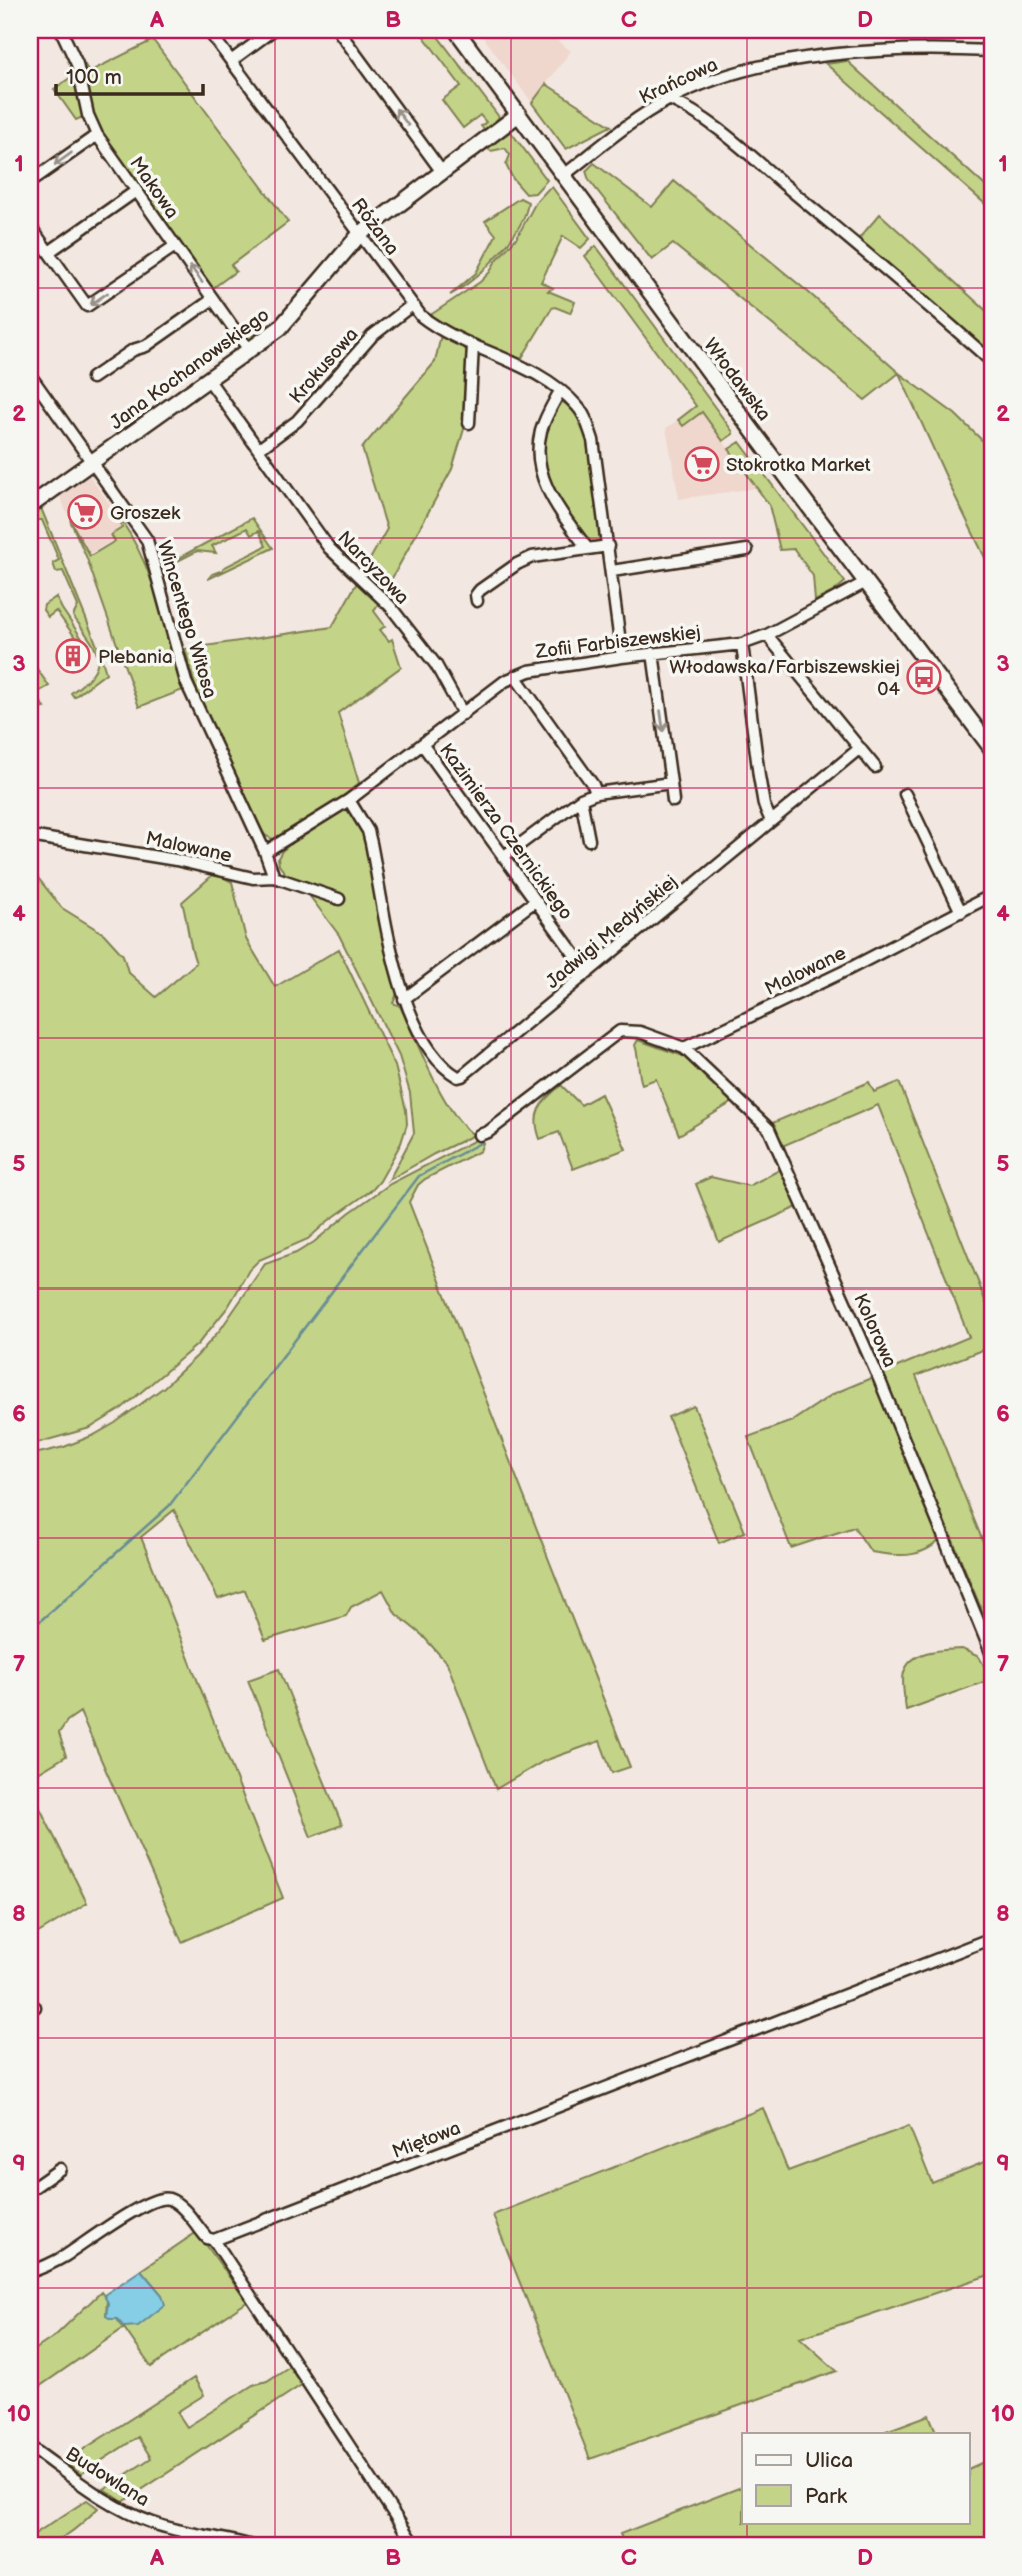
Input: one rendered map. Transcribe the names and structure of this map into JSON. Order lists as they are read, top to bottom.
{
  "streets": {
    "main road": ["Jana Kochanowskiego", "Włodawska"],
    "street": [
      "Krańcowa",
      "Makowa",
      "Różana",
      "Krokusowa",
      "Narcyzowa",
      "Wincentego Witosa",
      "Zofii Farbiszewskiej",
      "Kazimierza Czernickiego",
      "Malowane",
      "Jadwigi Medyńskiej",
      "Kolorowa",
      "Miętowa",
      "Budowlana"
    ]
  },
  "crossings": [
    ["Krańcowa", "Włodawska"],
    ["Makowa", "Jana Kochanowskiego"],
    ["Różana", "Krokusowa"],
    ["Różana", "Jana Kochanowskiego"],
    ["Różana", "Zofii Farbiszewskiej"],
    ["Krokusowa", "Narcyzowa"],
    ["Jana Kochanowskiego", "Włodawska"],
    ["Jana Kochanowskiego", "Narcyzowa"],
    ["Jana Kochanowskiego", "Wincentego Witosa"],
    ["Włodawska", "Zofii Farbiszewskiej"],
    ["Narcyzowa", "Zofii Farbiszewskiej"],
    ["Wincentego Witosa", "Zofii Farbiszewskiej"],
    ["Wincentego Witosa", "Malowane"],
    ["Zofii Farbiszewskiej", "Kazimierza Czernickiego"],
    ["Kazimierza Czernickiego", "Jadwigi Medyńskiej"],
    ["Malowane", "Kolorowa"]
  ],
  "places": {
    "supermarket": ["Stokrotka Market", "Groszek"],
    "building": ["Plebania"],
    "bus stop": ["Włodawska/Farbiszewskiej 04"]
  },
  "legend": ["Ulica", "Park"],
  "scale_bar": "100 m",
  "grid": {
    "columns": [
      "A",
      "B",
      "C",
      "D"
    ],
    "rows": [
      "1",
      "2",
      "3",
      "4",
      "5",
      "6",
      "7",
      "8",
      "9",
      "10"
    ]
  }
}
